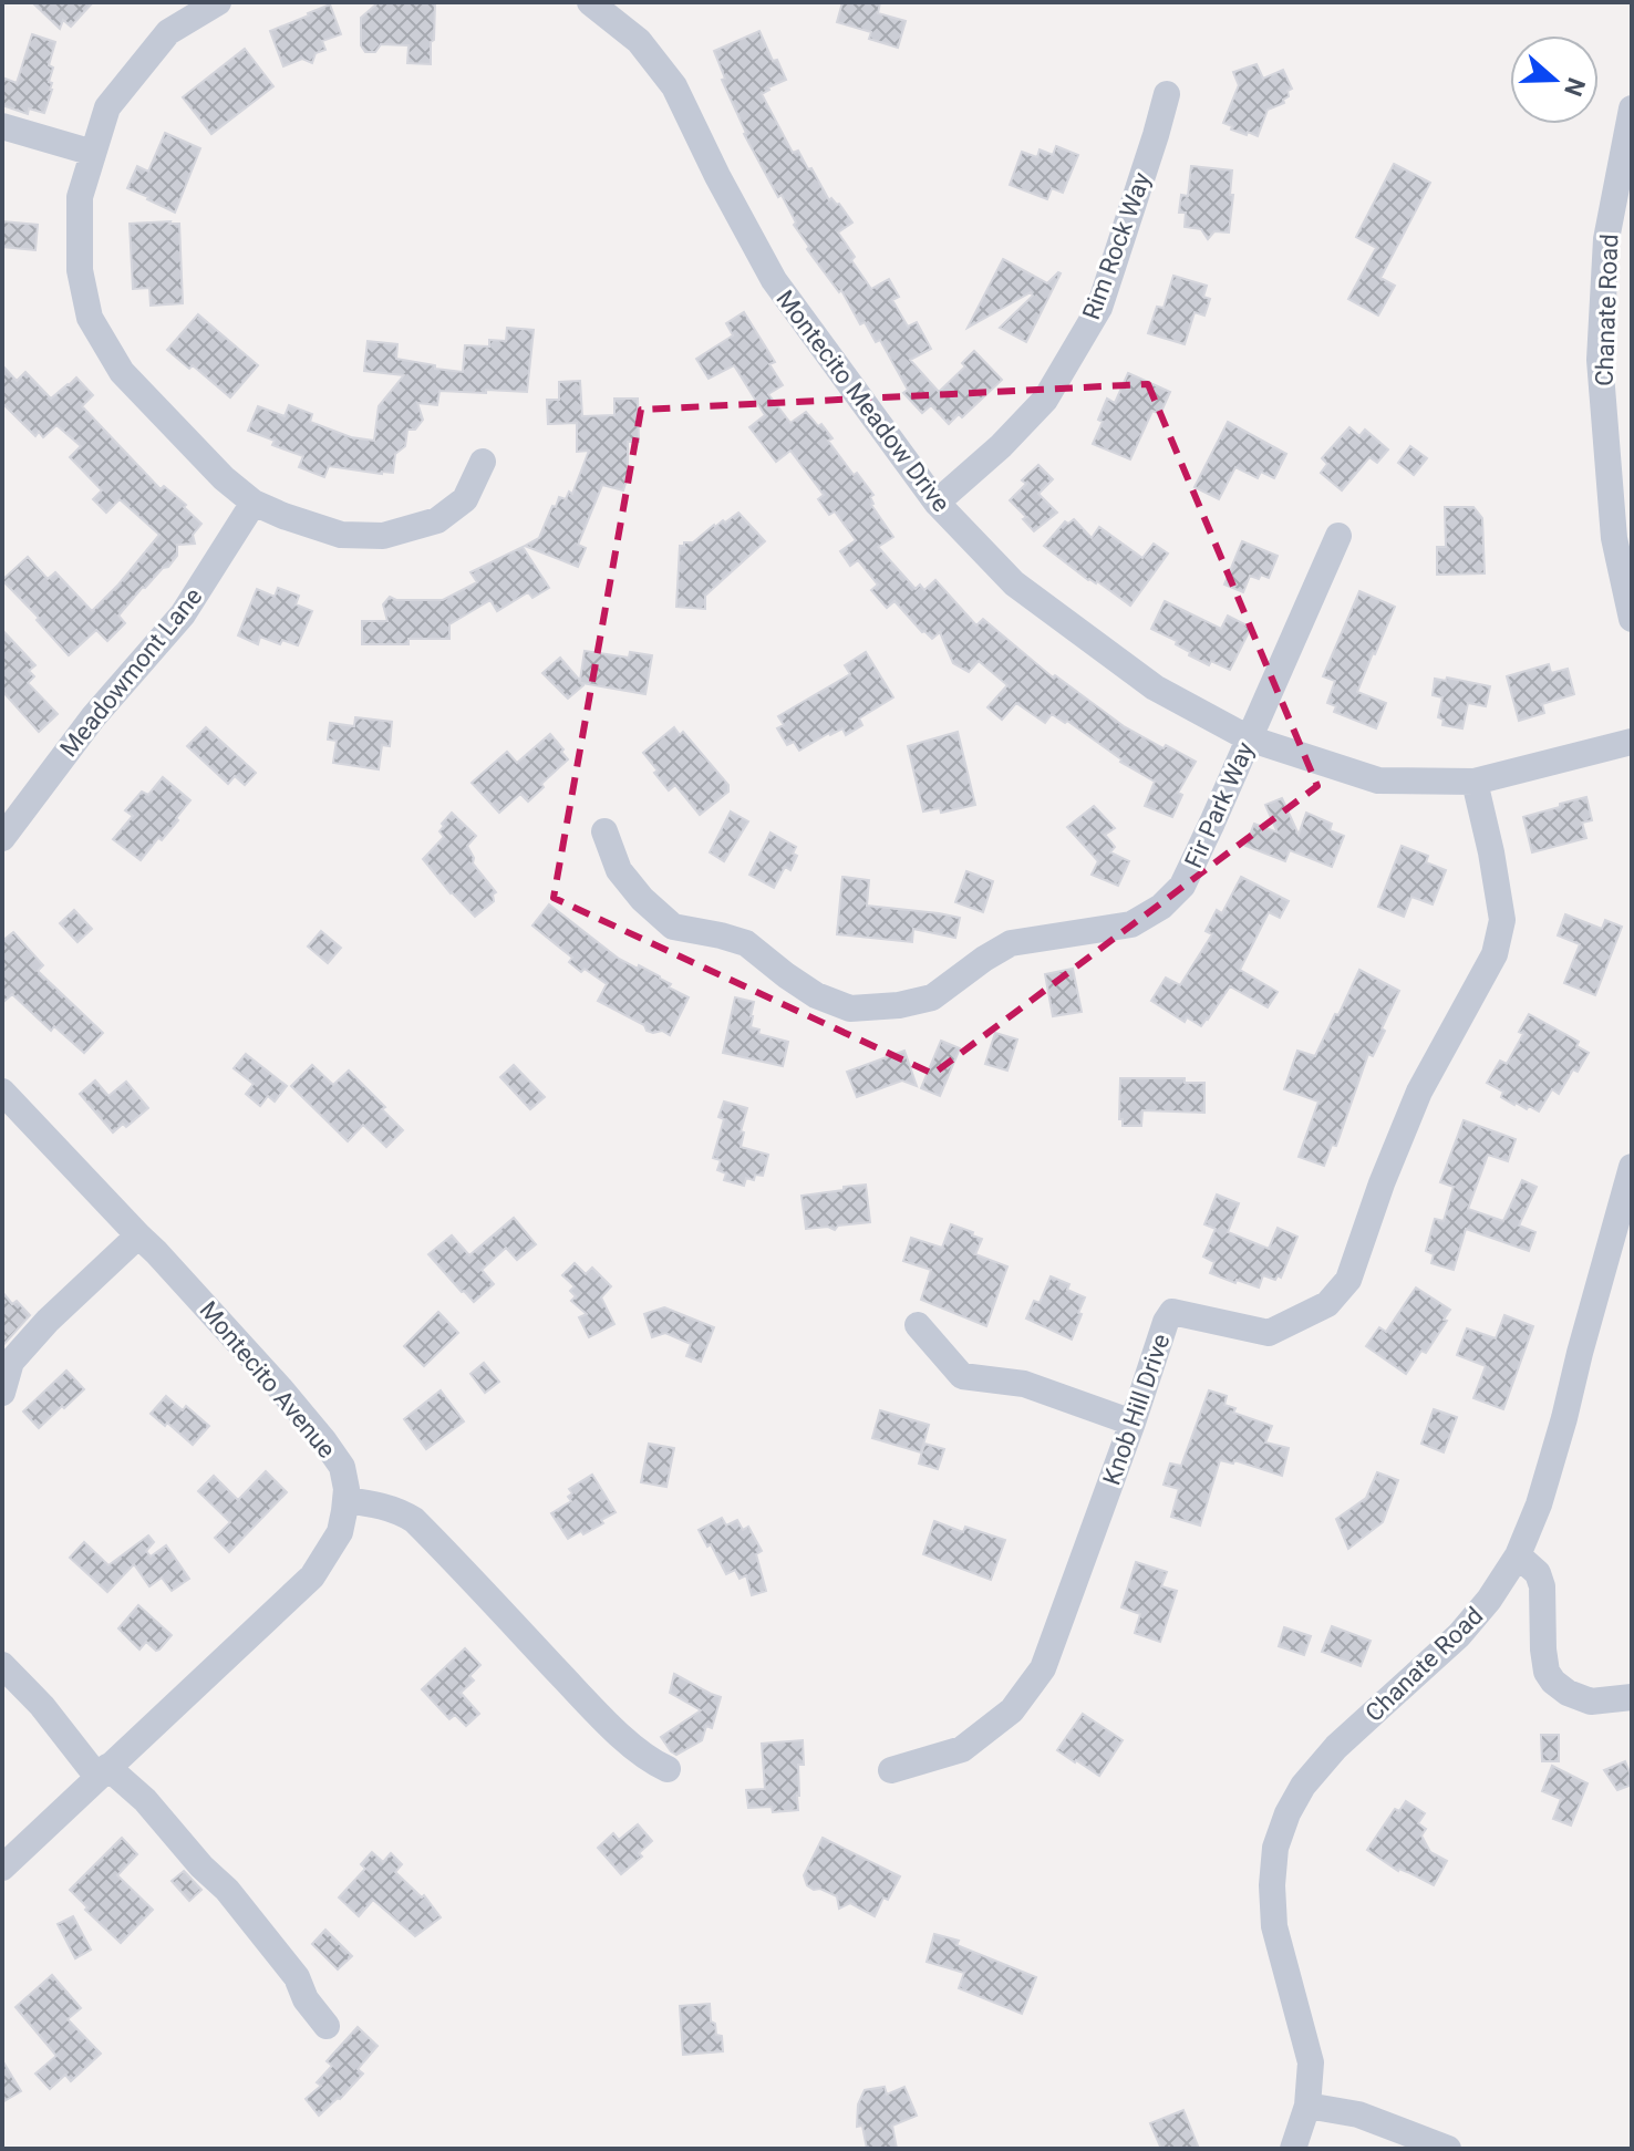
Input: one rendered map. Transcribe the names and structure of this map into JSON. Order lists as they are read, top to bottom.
{
  "streets": {
    "street": [
      "Rim Rock Way",
      "Chanate Road",
      "Montecito Meadow Drive",
      "Meadowmont Lane",
      "Fir Park Way",
      "Montecito Avenue",
      "Knob Hill Drive"
    ]
  },
  "crossings": [
    ["Rim Rock Way", "Montecito Meadow Drive"],
    ["Montecito Meadow Drive", "Fir Park Way"],
    ["Montecito Meadow Drive", "Knob Hill Drive"]
  ],
  "north": "right"
}
